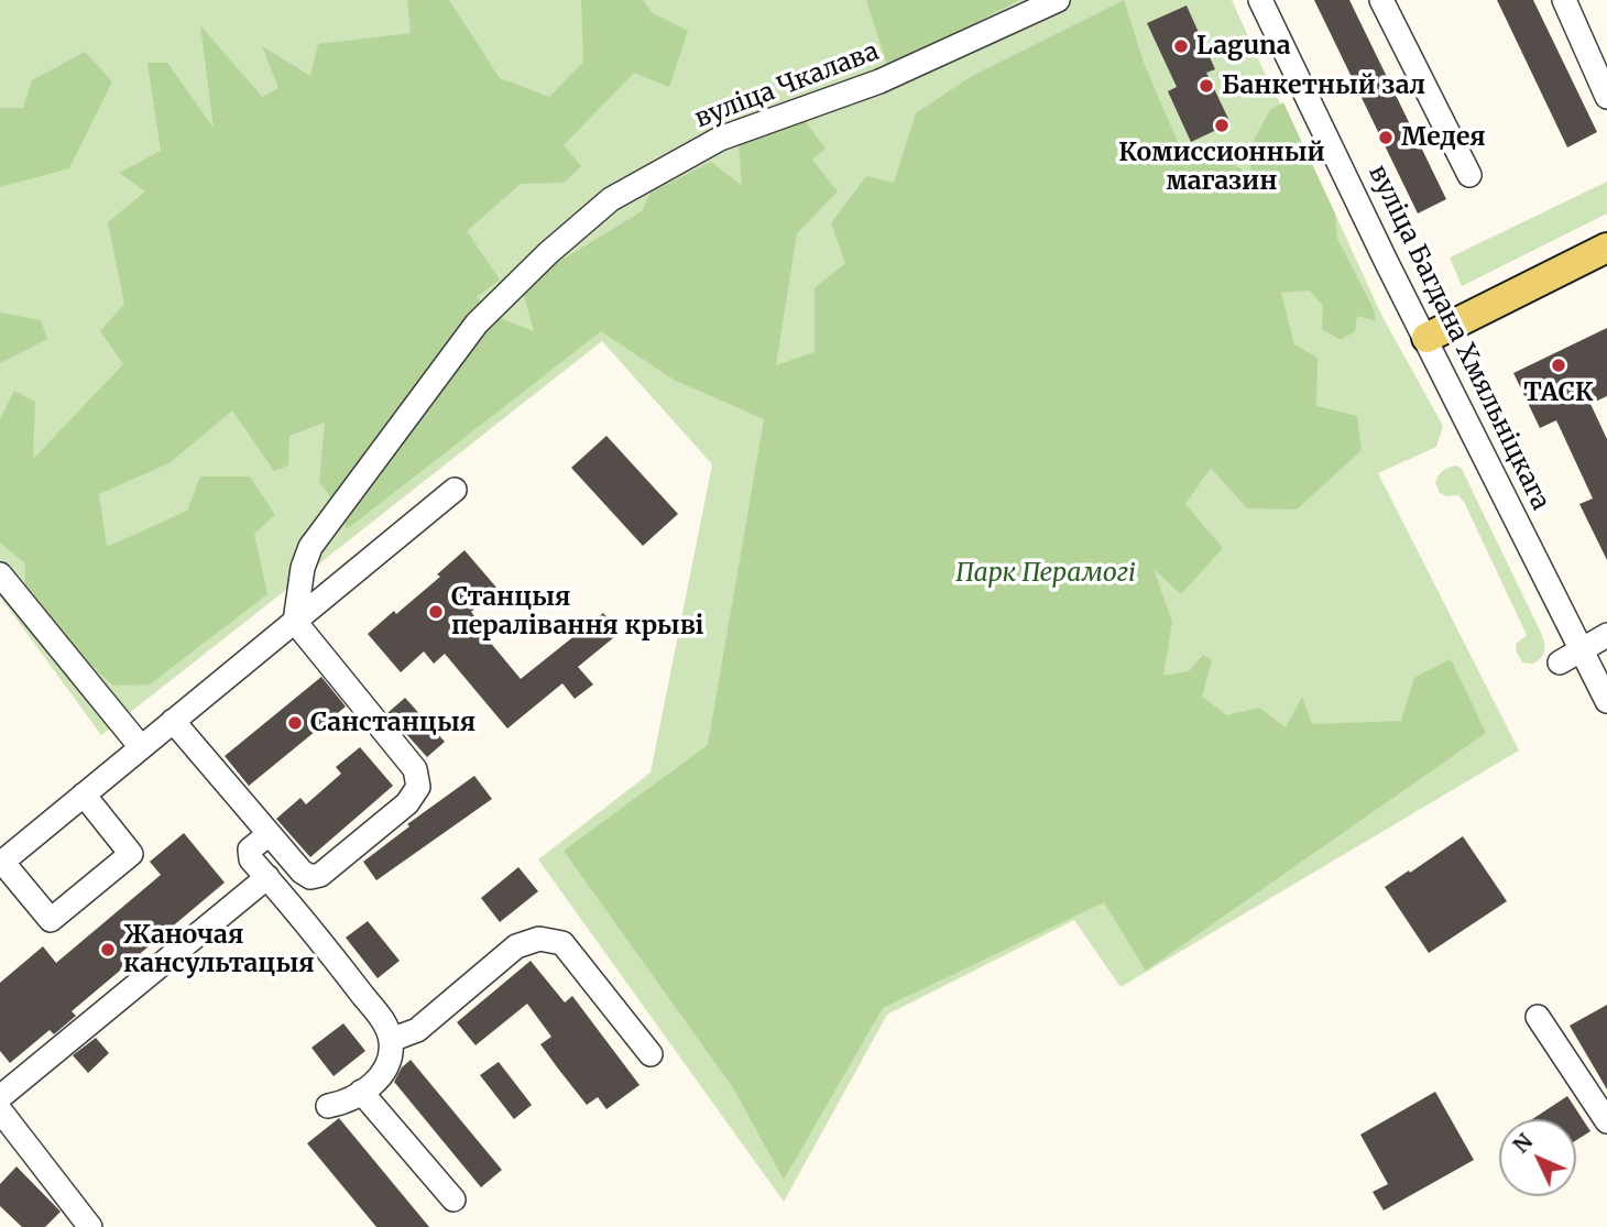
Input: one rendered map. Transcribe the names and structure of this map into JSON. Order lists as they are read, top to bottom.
{
  "streets": {
    "street": ["вуліца Чкалава", "вуліца Багдана Хмяльніцкага"]
  },
  "parks": ["Парк Перамогі"],
  "places": [
    "Laguna",
    "Банкетный зал",
    "Комиссионный магазин",
    "Медея",
    "ТАСК",
    "Станцыя пералівання крыві",
    "Санстанцыя",
    "Жаночая кансультацыя"
  ],
  "north": "top left"
}
